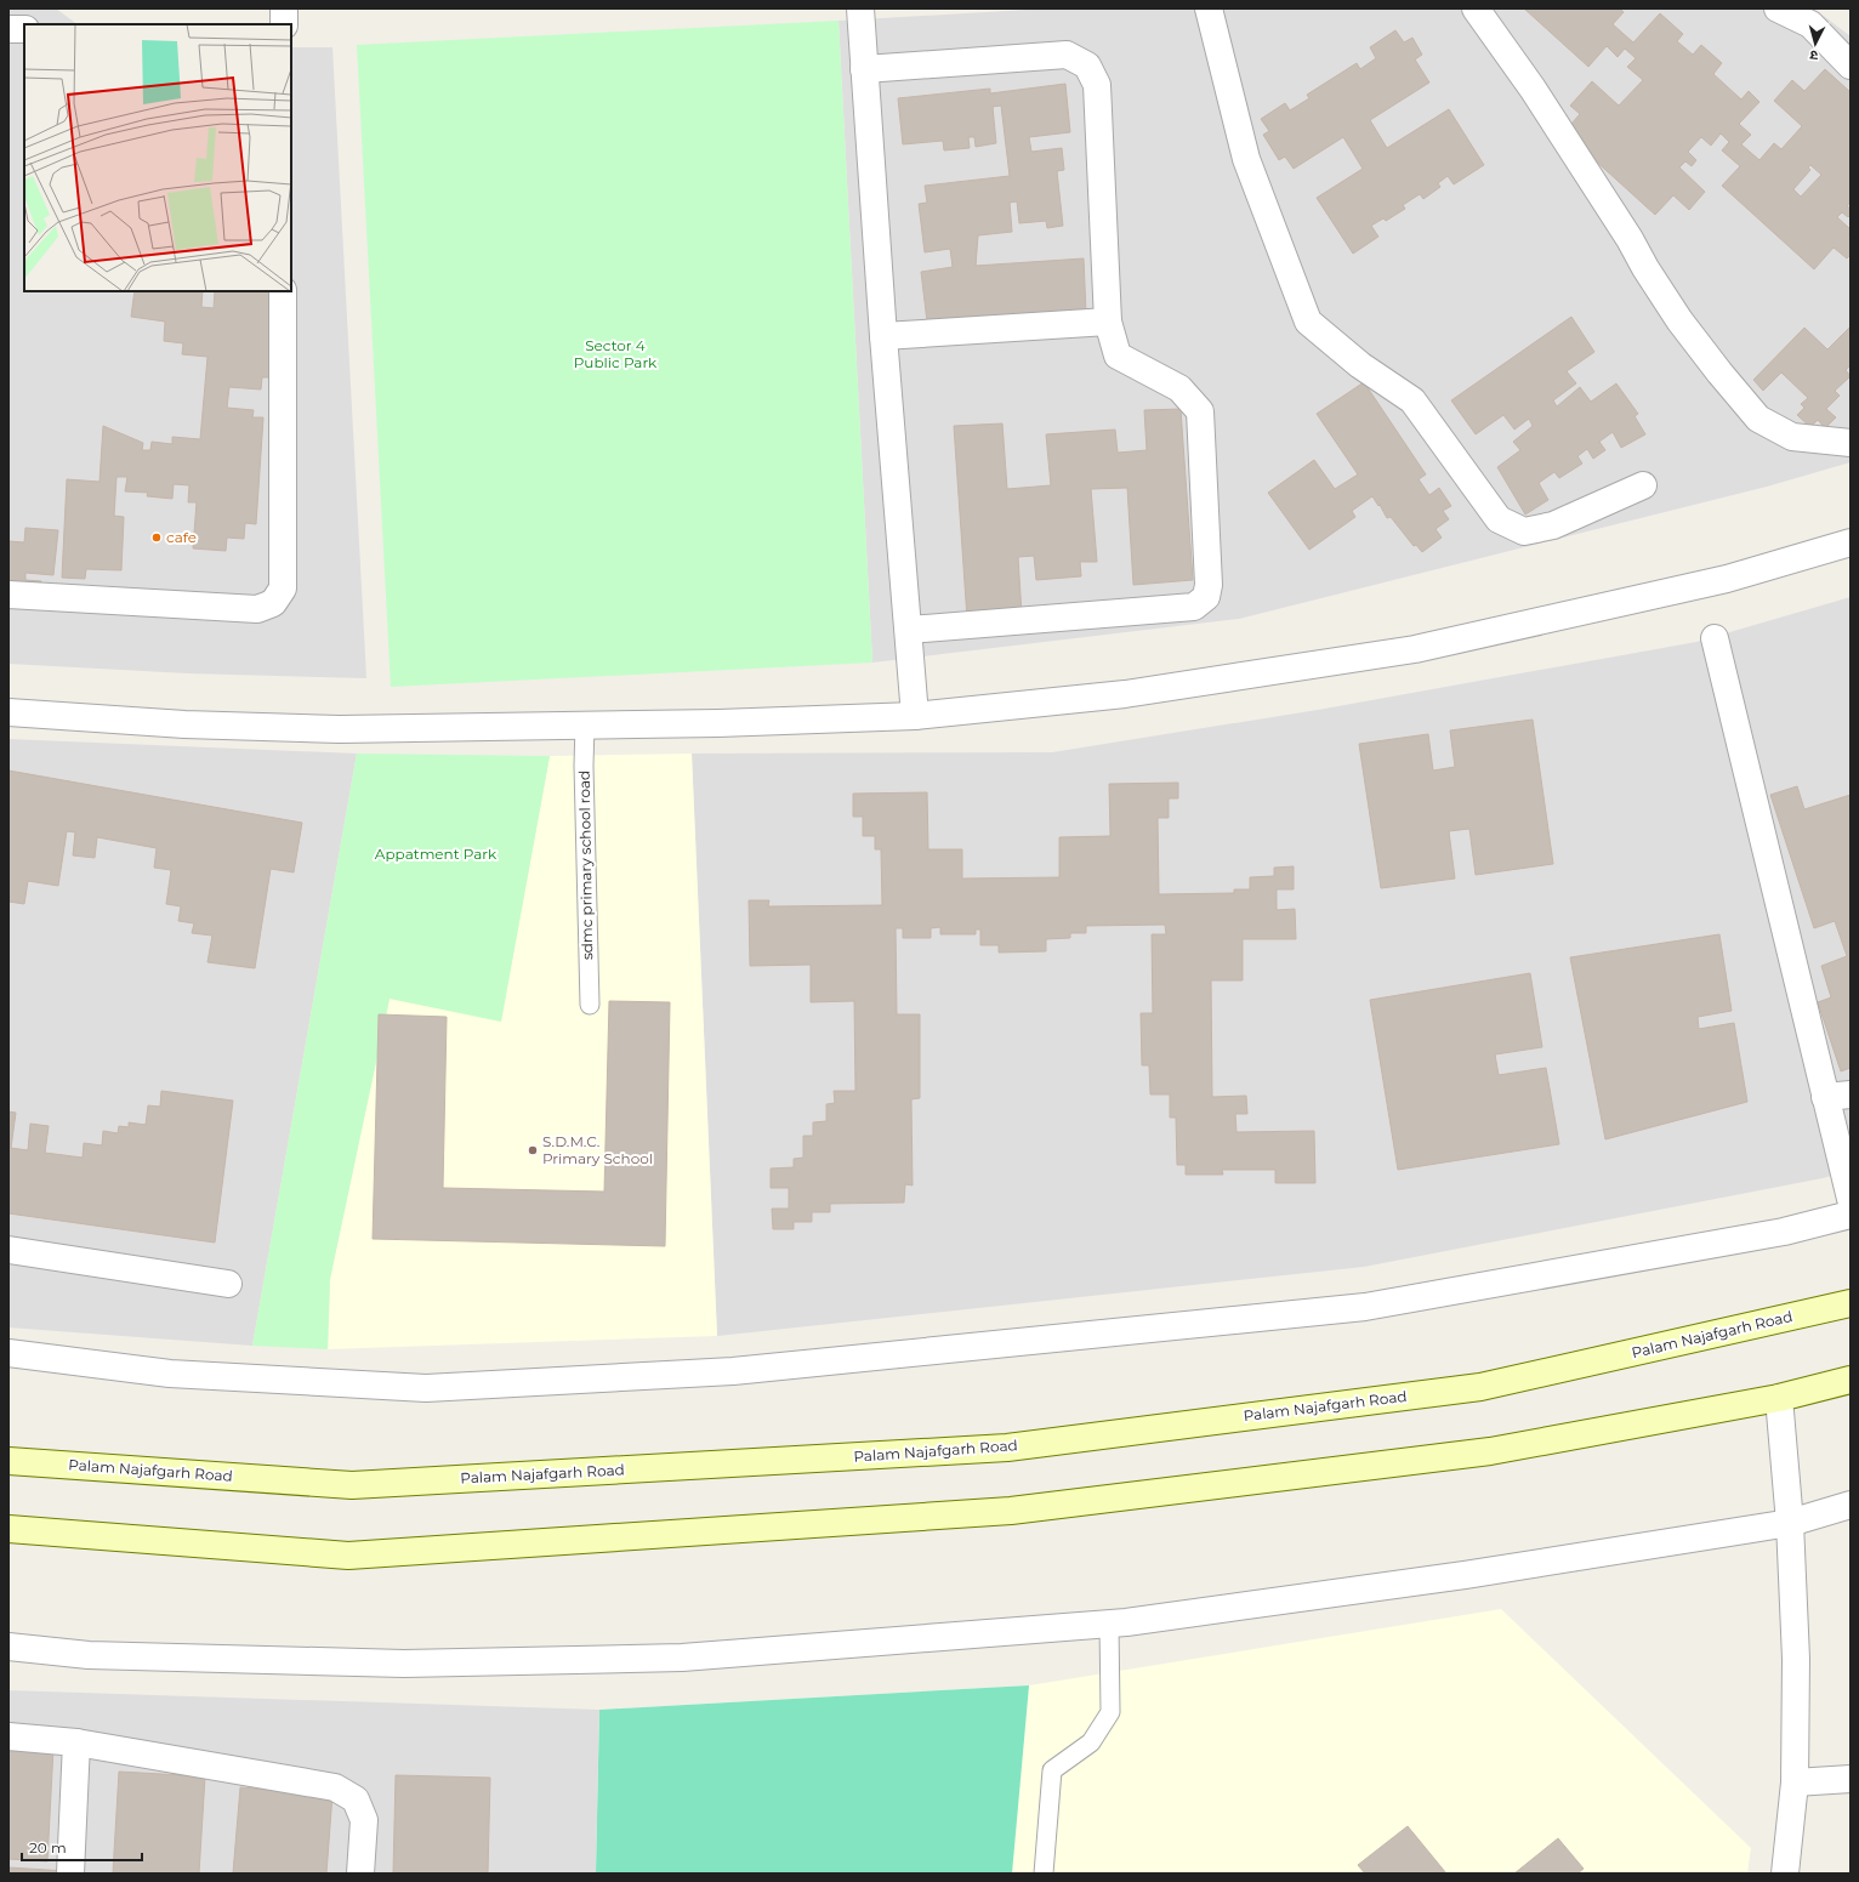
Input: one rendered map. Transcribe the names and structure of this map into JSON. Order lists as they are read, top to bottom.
{
  "streets": {
    "main road": ["Palam Najafgarh Road"],
    "lane": ["sdmc primary school road"]
  },
  "parks": ["Sector 4 Public Park", "Appatment Park"],
  "places": ["cafe", "S.D.M.C. Primary School"],
  "scale_bar": "20 m",
  "north": "bottom"
}
